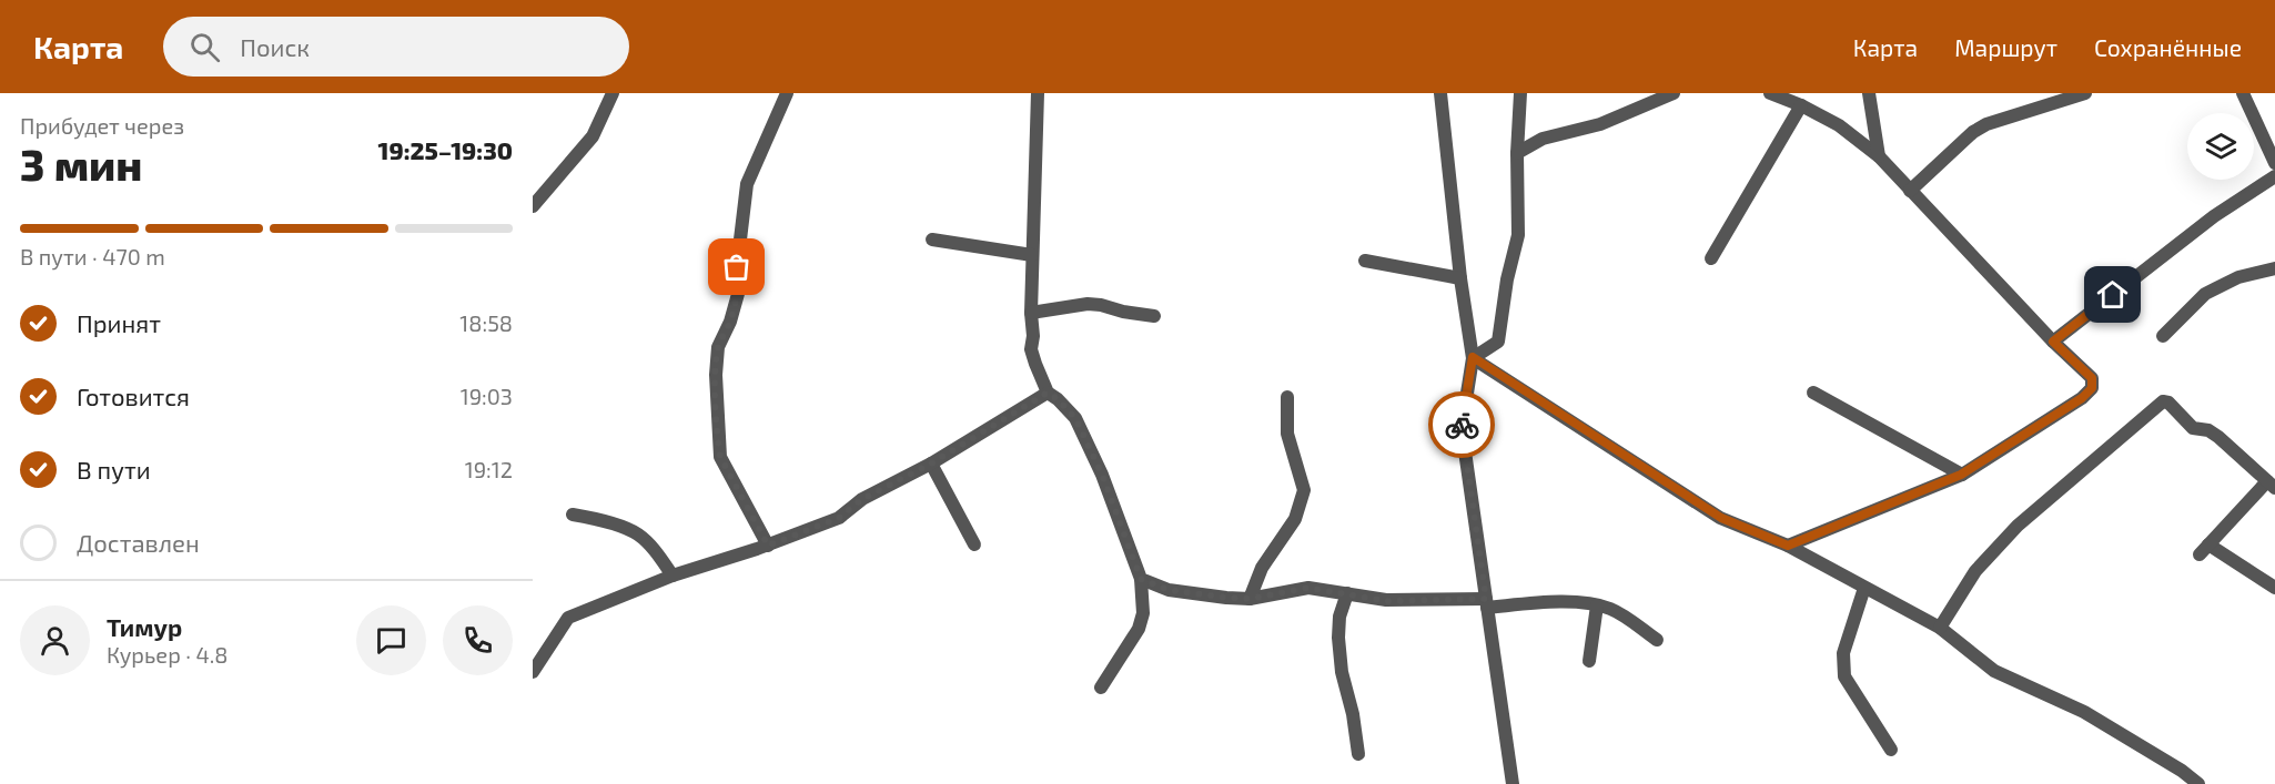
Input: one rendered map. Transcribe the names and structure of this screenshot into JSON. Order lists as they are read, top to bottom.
{
  "page": {
    "header": "Карта",
    "search": "Поиск",
    "nav": ["Карта", "Маршрут", "Сохранённые"],
    "heading": ["3 мин", "Прибудет через", "19:25–19:30"],
    "panel": ["Тимур", "Курьер · 4.8"],
    "bar": "В пути · 470 m",
    "list": [
      ["Принят", "18:58"],
      ["Готовится", "19:03"],
      ["В пути", "19:12"],
      "Доставлен"
    ]
  }
}
